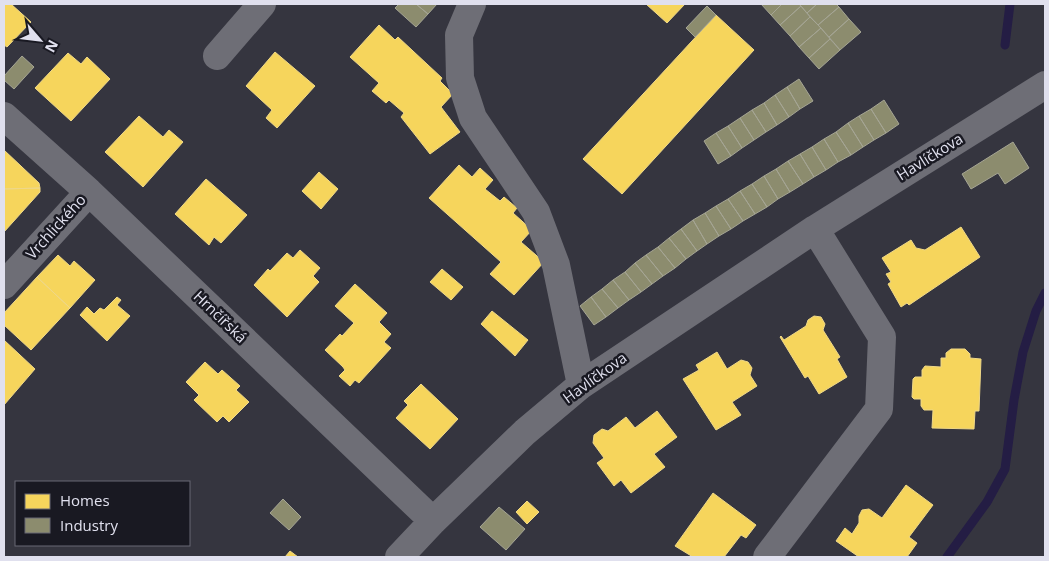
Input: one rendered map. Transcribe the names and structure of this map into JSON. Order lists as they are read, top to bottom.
{
  "streets": {
    "street": ["Havlíčkova", "Vrchlického", "Hrnčířská"]
  },
  "crossings": [
    ["Havlíčkova", "Hrnčířská"],
    ["Vrchlického", "Hrnčířská"]
  ],
  "legend": ["Homes", "Industry"],
  "north": "bottom right"
}
